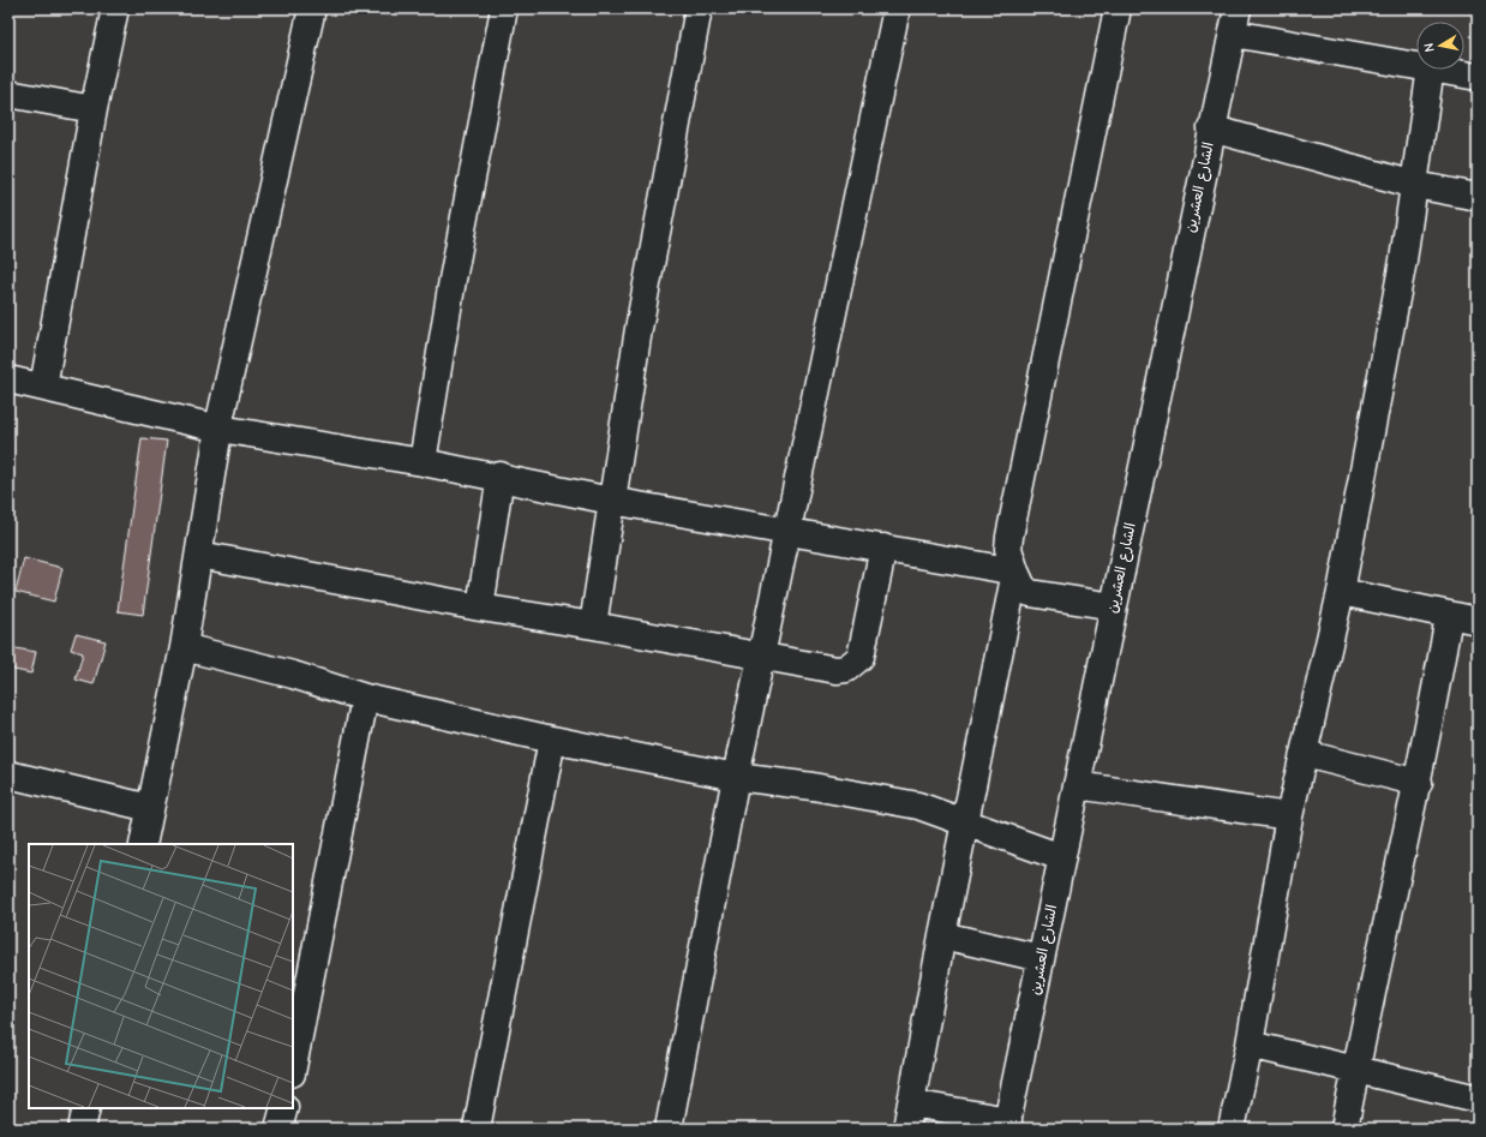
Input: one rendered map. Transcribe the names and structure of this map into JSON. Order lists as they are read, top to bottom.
{
  "streets": {
    "street": ["الشارع العشرين"]
  },
  "north": "left"
}
